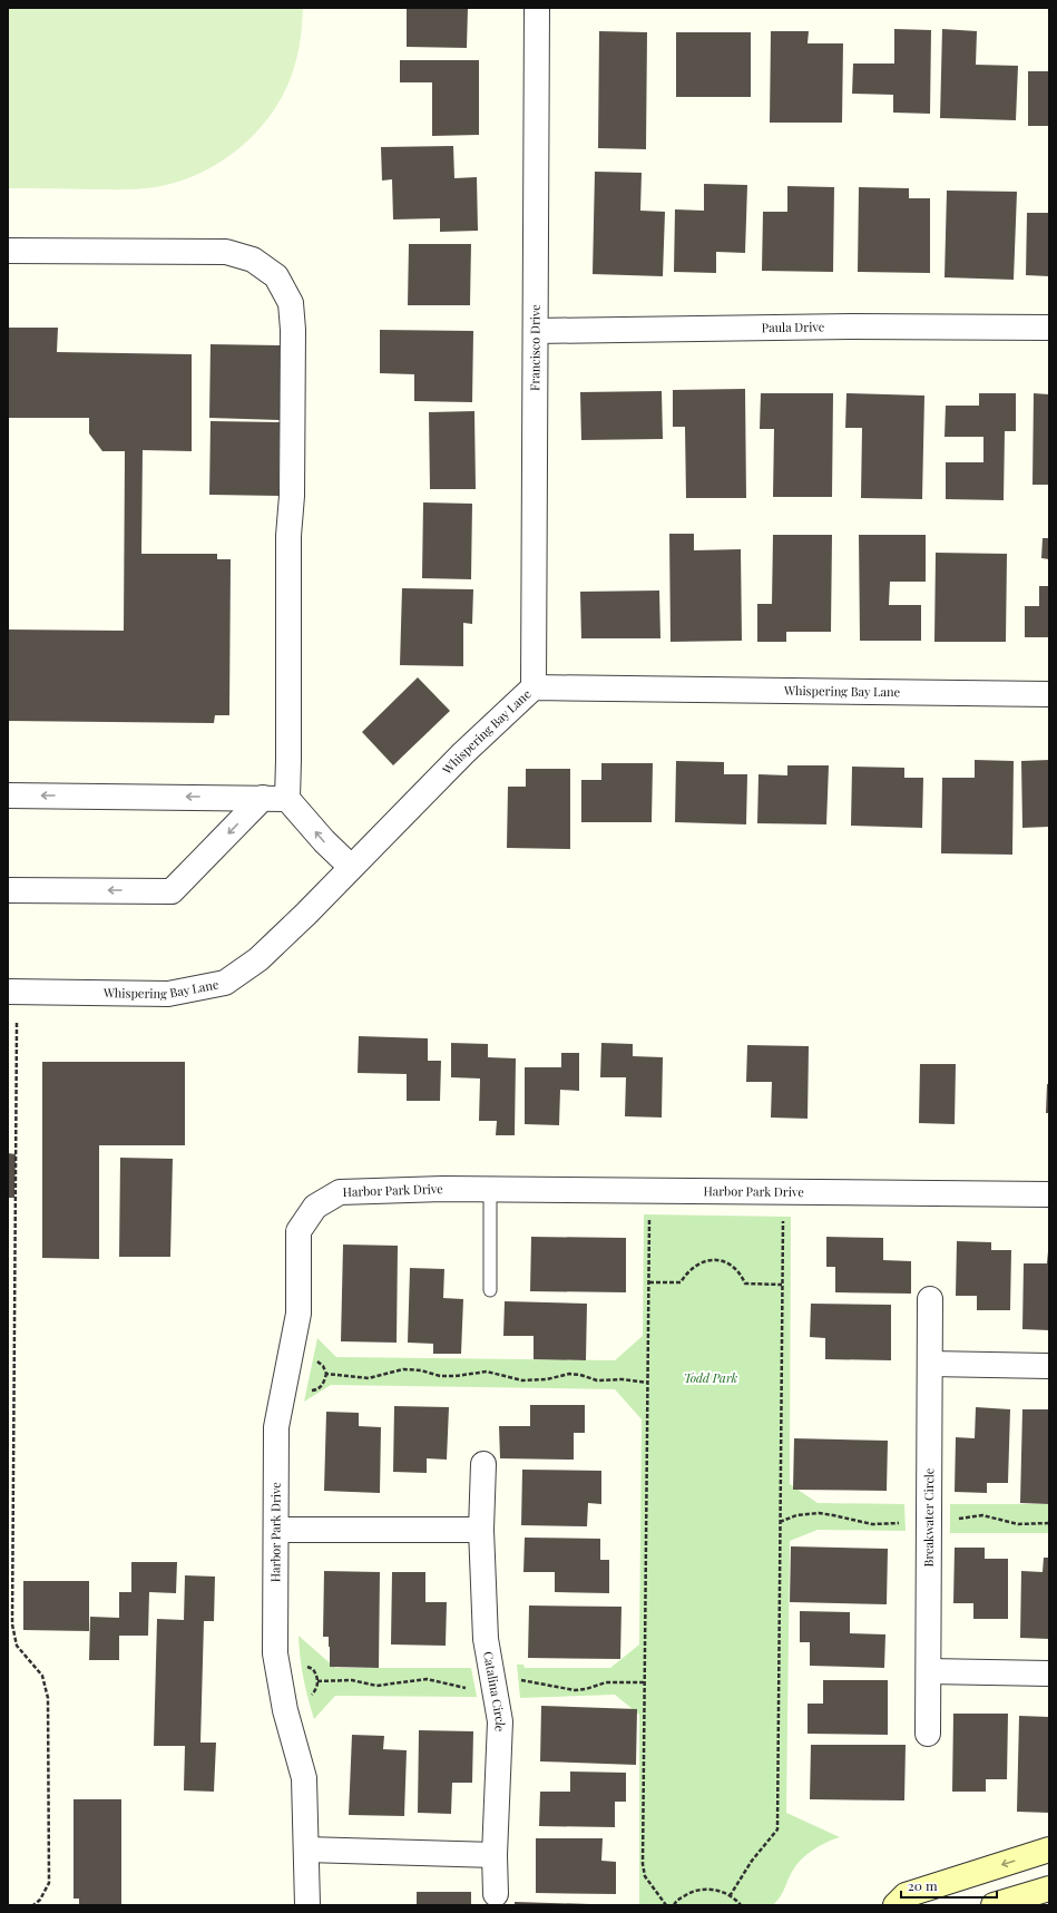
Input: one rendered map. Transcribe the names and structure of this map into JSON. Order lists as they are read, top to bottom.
{
  "streets": {
    "street": [
      "Paula Drive",
      "Francisco Drive",
      "Whispering Bay Lane",
      "Harbor Park Drive",
      "Breakwater Circle",
      "Catalina Circle"
    ]
  },
  "crossings": [
    ["Paula Drive", "Francisco Drive"],
    ["Francisco Drive", "Whispering Bay Lane"]
  ],
  "parks": ["Todd Park"],
  "scale_bar": "20 m"
}
